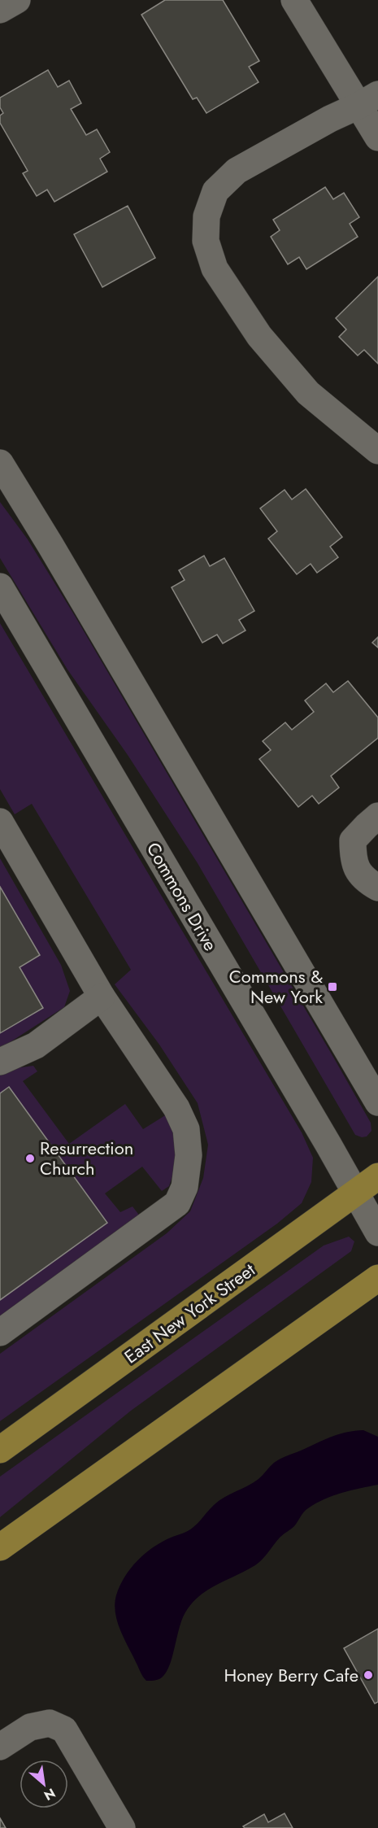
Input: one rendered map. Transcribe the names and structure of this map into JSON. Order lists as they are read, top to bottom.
{
  "streets": {
    "main road": ["East New York Street"],
    "street": ["Commons Drive"]
  },
  "crossings": [
    ["Commons Drive", "East New York Street"]
  ],
  "places": {
    "transit": ["Commons & New York"],
    "other": ["Resurrection Church", "Honey Berry Cafe"]
  },
  "north": "bottom right"
}
